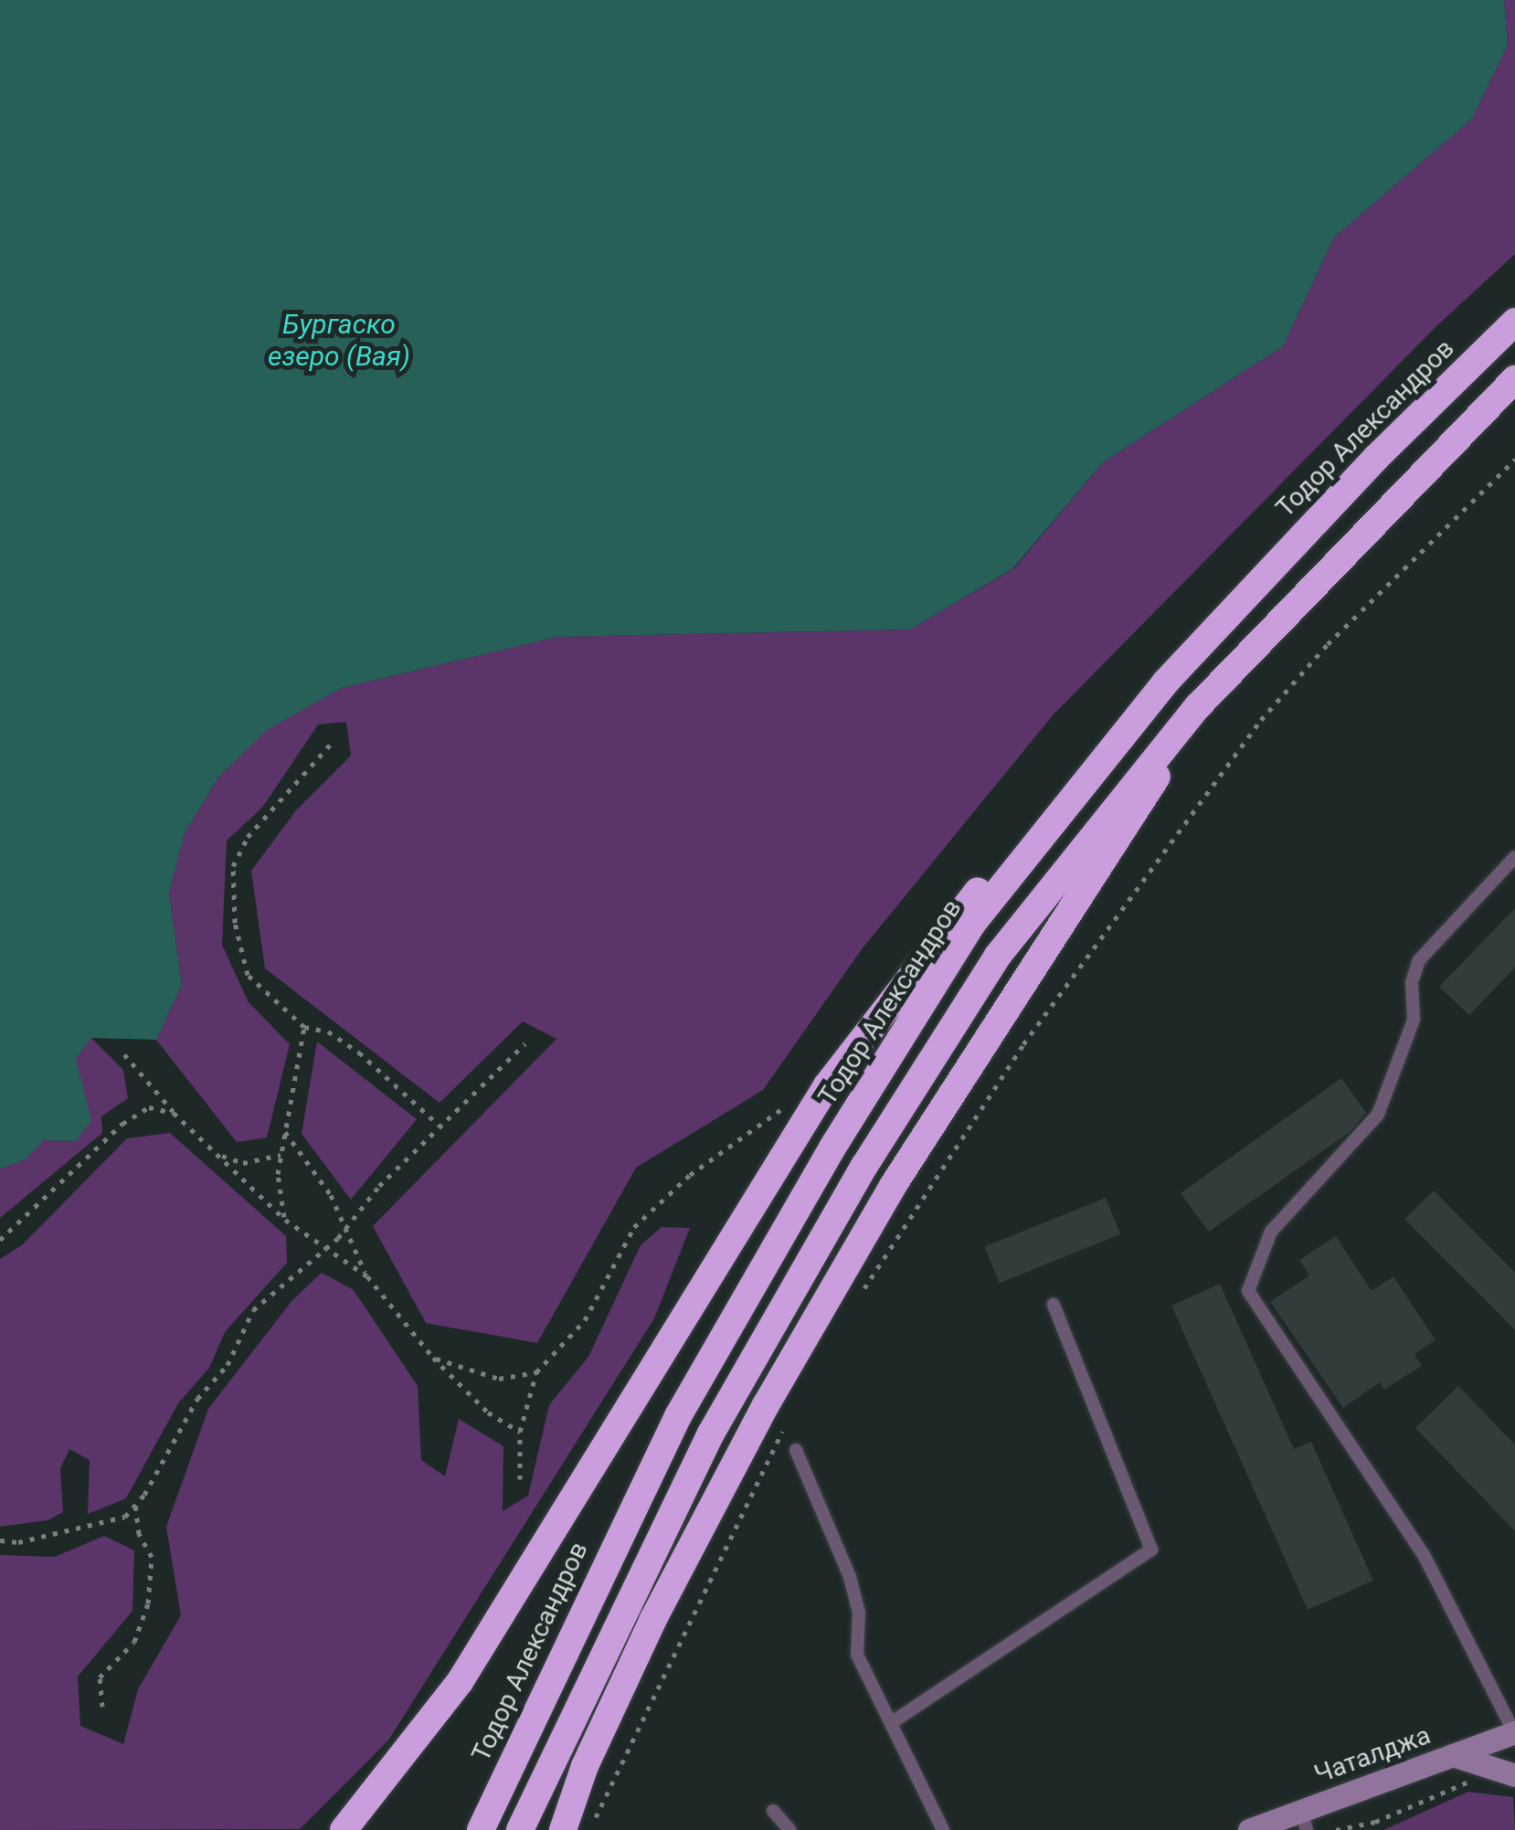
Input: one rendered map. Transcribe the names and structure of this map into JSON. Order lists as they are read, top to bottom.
{
  "streets": {
    "highway": ["Тодор Александров"],
    "main road": ["Чаталджа"]
  },
  "water": ["Бургаско езеро (Вая)"]
}
